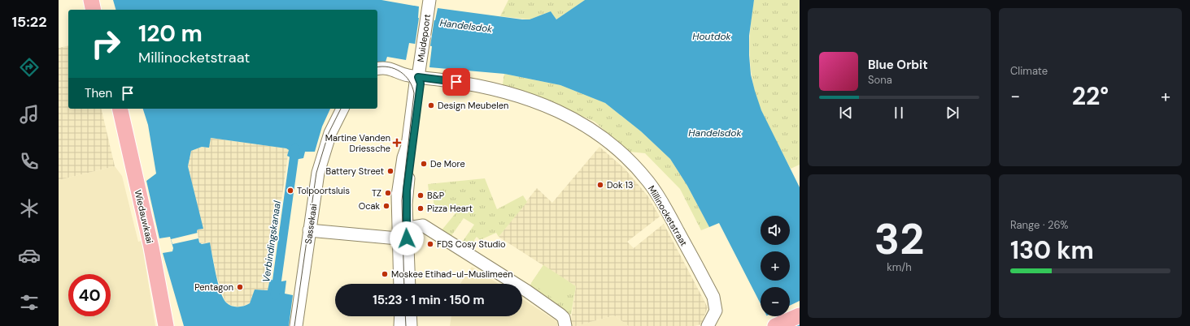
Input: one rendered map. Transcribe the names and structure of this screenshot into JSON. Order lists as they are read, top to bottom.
{
  "streets": {
    "main road": ["Wiedauwkaai"],
    "street": ["Muidepoort", "Millinocketstraat", "Sassekaai"]
  },
  "crossings": [
    ["Muidepoort", "Millinocketstraat"]
  ],
  "water": ["Handelsdok", "Houtdok", "Verbindingskanaal"],
  "places": {
    "other": [
      "Design Meubelen",
      "De More",
      "Battery Street",
      "Dok 13",
      "Tolpoortsluis",
      "TZ",
      "B&P",
      "Ocak",
      "Pizza Heart",
      "FDS Cosy Studio",
      "Moskee Etihad-ul-Muslimeen",
      "Pentagon"
    ],
    "health": ["Martine Vanden Driessche"]
  },
  "page": {
    "tabs": "15:22",
    "tile": [
      "Climate",
      ["32", "km/h"],
      ["Range · 26%", "130 km"]
    ],
    "turn": ["120 m", "Millinocketstraat"],
    "song": ["Blue Orbit", "Sona"],
    "then": "Then",
    "heat": ["−", "22°", "+"],
    "map_buttons": ["+", "−"],
    "limit": "40",
    "trip": "15:23 · 1 min · 150 m"
  }
}
